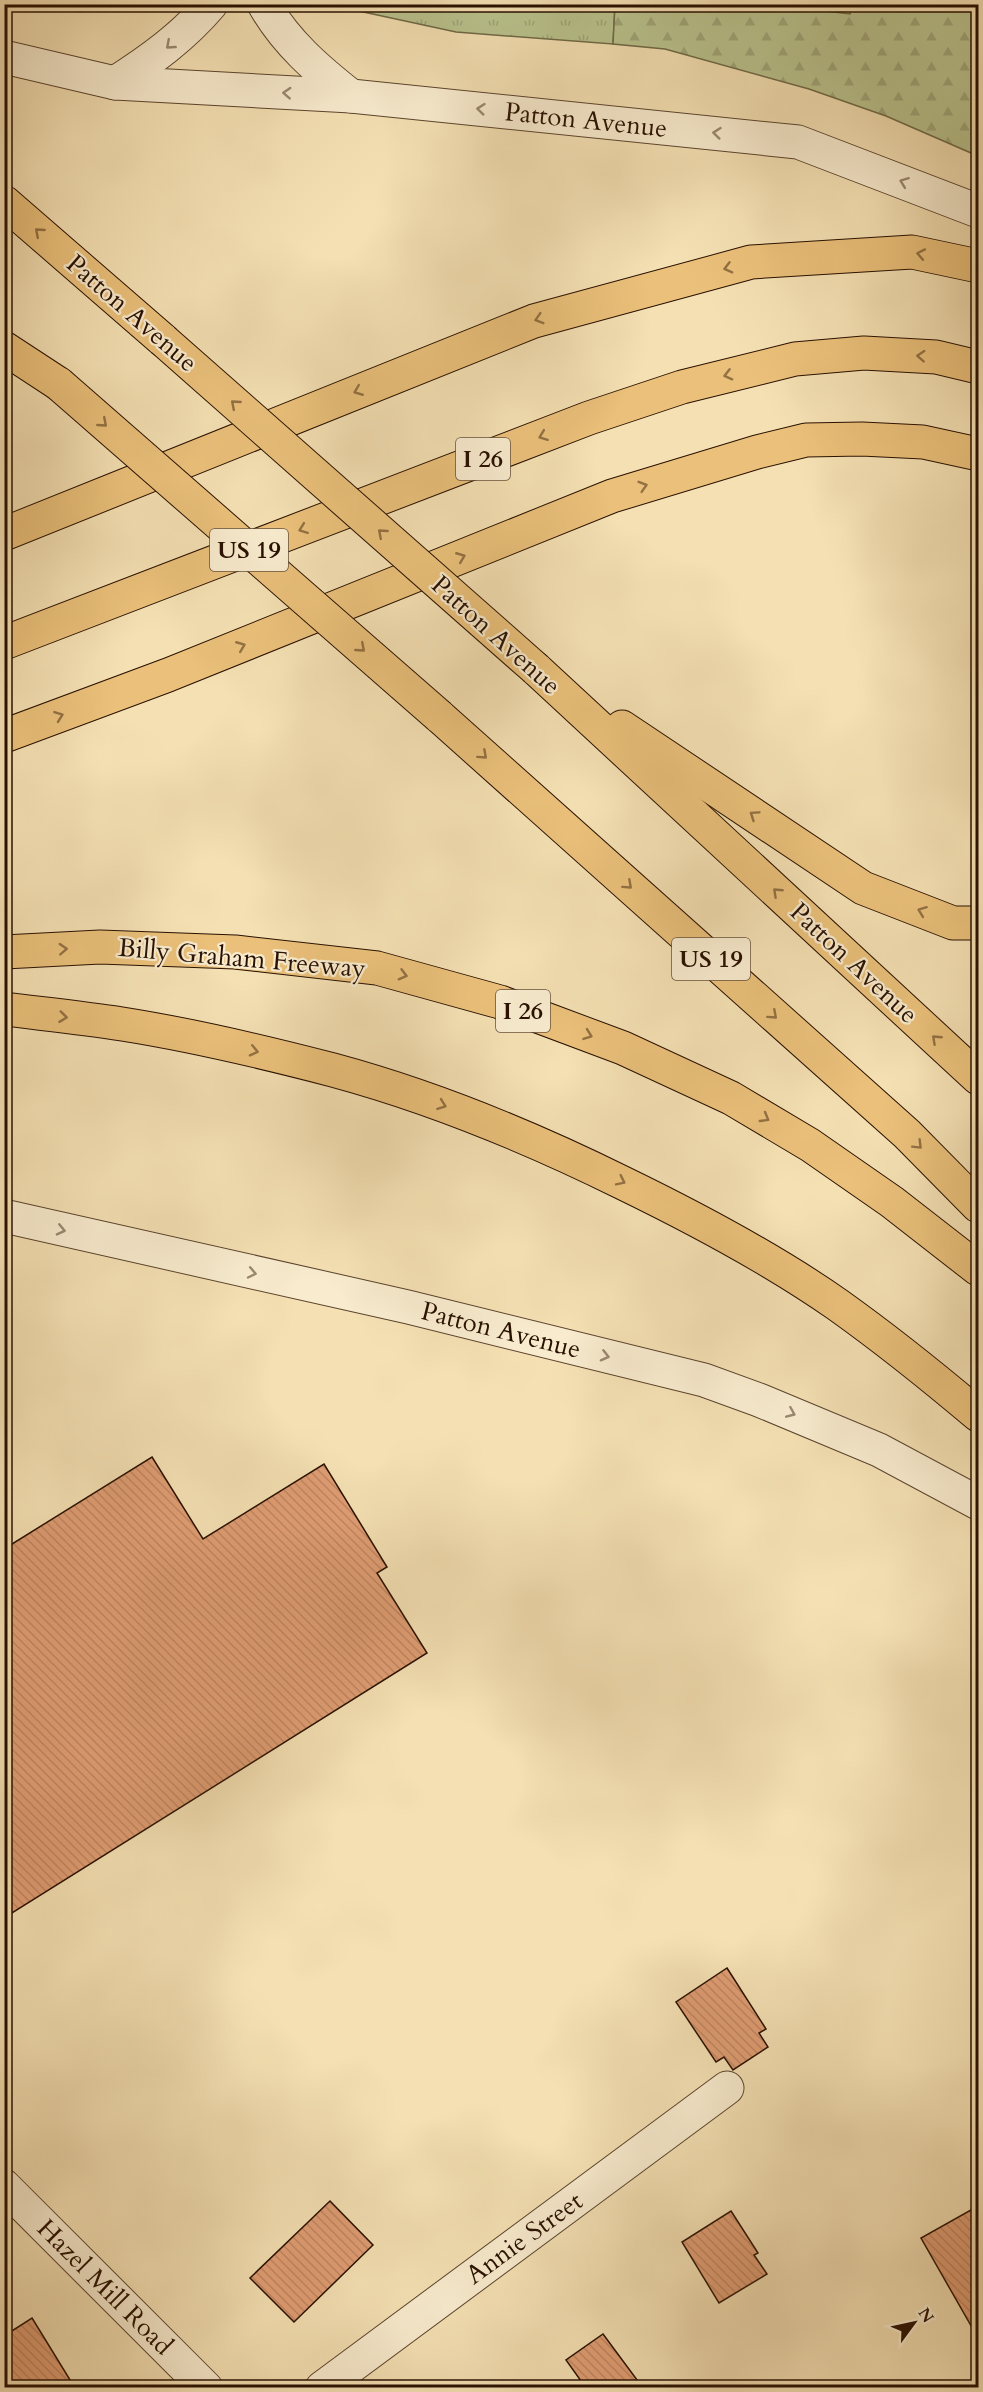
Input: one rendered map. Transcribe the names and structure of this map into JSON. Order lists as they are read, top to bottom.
{
  "streets": {
    "main road": [
      "Patton Avenue",
      "I 26",
      "US 19",
      "Billy Graham Freeway"
    ],
    "street": ["Annie Street", "Hazel Mill Road"]
  },
  "north": "top right"
}
